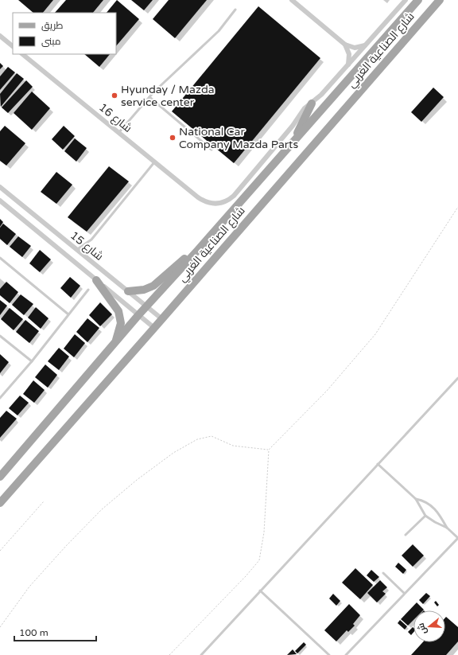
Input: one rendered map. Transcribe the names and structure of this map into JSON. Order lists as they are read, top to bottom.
{
  "streets": {
    "main road": ["شارع الصناعية الغربي"],
    "street": ["شارع 16", "شارع 15"]
  },
  "crossings": [
    ["شارع الصناعية الغربي", "شارع 16"],
    ["شارع الصناعية الغربي", "شارع 15"]
  ],
  "places": ["Hyunday / Mazda service center", "National Car Company Mazda Parts"],
  "legend": ["طريق", "مبنى"],
  "scale_bar": "100 m",
  "north": "left"
}
